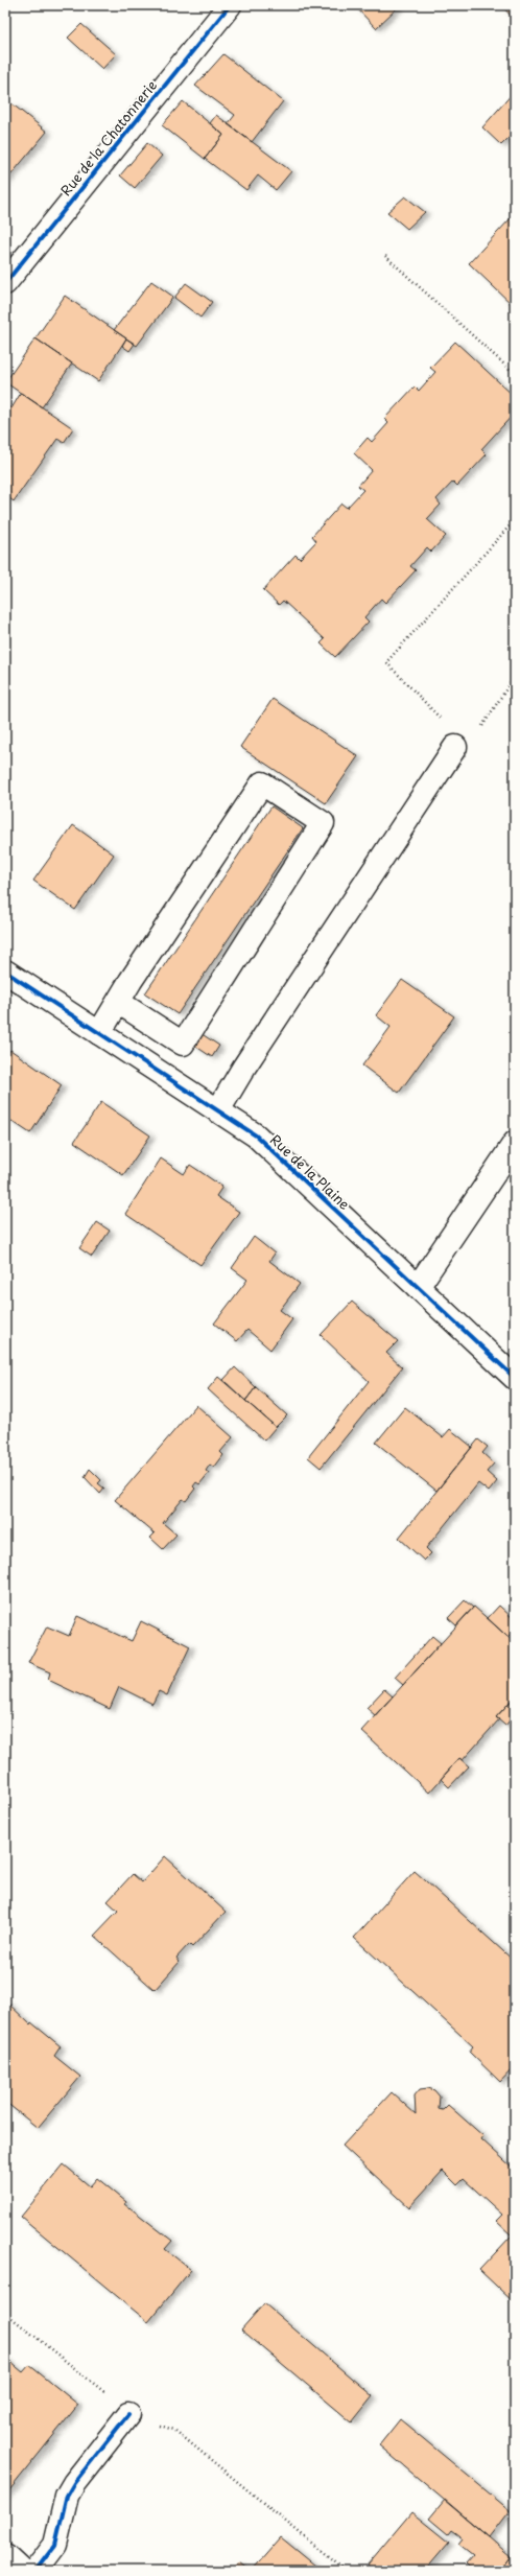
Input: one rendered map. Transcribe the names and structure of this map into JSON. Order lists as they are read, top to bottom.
{
  "streets": {
    "street": ["Rue de la Chatonnerie", "Rue de la Plaine"]
  }
}
